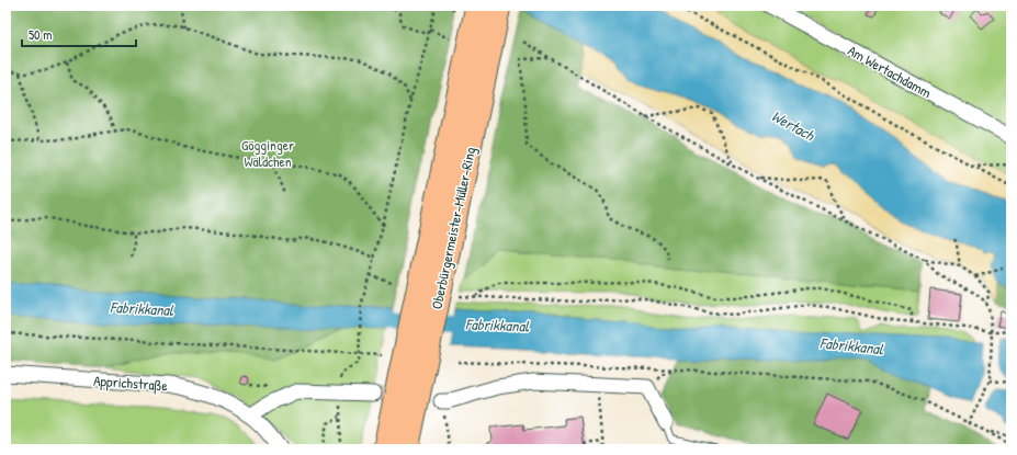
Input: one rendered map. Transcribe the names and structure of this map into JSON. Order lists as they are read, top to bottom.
{
  "streets": {
    "highway": ["Oberbürgermeister-Müller-Ring"],
    "street": ["Am Wertachdamm", "Apprichstraße"]
  },
  "water": ["Wertach", "Fabrikkanal"],
  "parks": ["Gögginger Wäldchen"],
  "scale_bar": "50 m"
}
